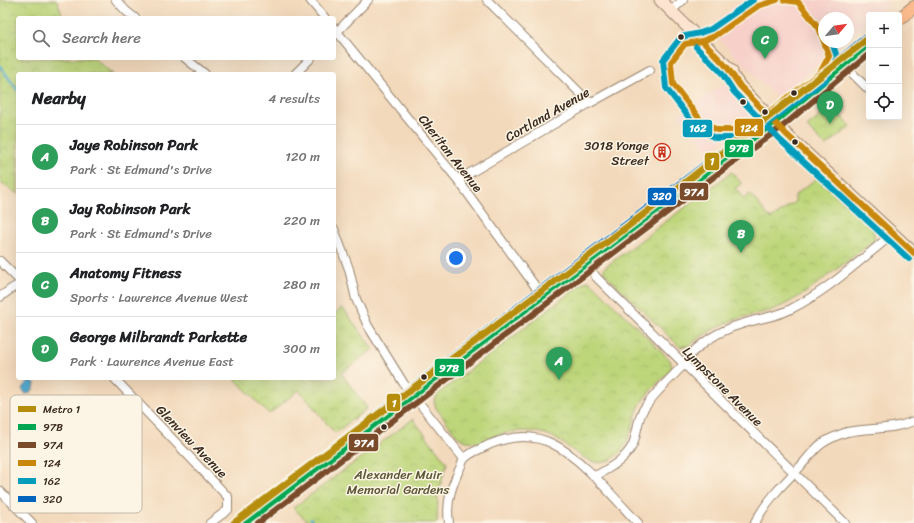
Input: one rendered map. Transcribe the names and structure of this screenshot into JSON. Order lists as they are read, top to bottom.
{
  "streets": {
    "street": [
      "Cortland Avenue",
      "Cheritan Avenue",
      "Lympstone Avenue",
      "Glenview Avenue"
    ]
  },
  "crossings": [
    ["Cortland Avenue", "Cheritan Avenue"]
  ],
  "parks": ["Alexander Muir Memorial Gardens"],
  "places": {
    "building": ["3018 Yonge Street"]
  },
  "lines": [
    "transit line 124",
    "transit line 162",
    "transit line 320",
    "metro line 1",
    "transit line 97B",
    "transit line 97A"
  ],
  "legend": [
    "Metro 1",
    "97B",
    "97A",
    "124",
    "162",
    "320"
  ],
  "north": "top right",
  "page": {
    "map_buttons": ["+", "−"],
    "search": "Search here",
    "pins": [
      "C",
      "D",
      "B",
      "A"
    ],
    "heading": ["Nearby", "4 results"],
    "list": [
      {
        "mark": "A",
        "name": "Jaye Robinson Park",
        "note": "Park · St Edmund's Drive",
        "value": "120 m"
      },
      {
        "mark": "B",
        "name": "Jay Robinson Park",
        "note": "Park · St Edmund's Drive",
        "value": "220 m"
      },
      {
        "mark": "C",
        "name": "Anatomy Fitness",
        "note": "Sports · Lawrence Avenue West",
        "value": "280 m"
      },
      {
        "mark": "D",
        "name": "George Milbrandt Parkette",
        "note": "Park · Lawrence Avenue East",
        "value": "300 m"
      }
    ]
  }
}
